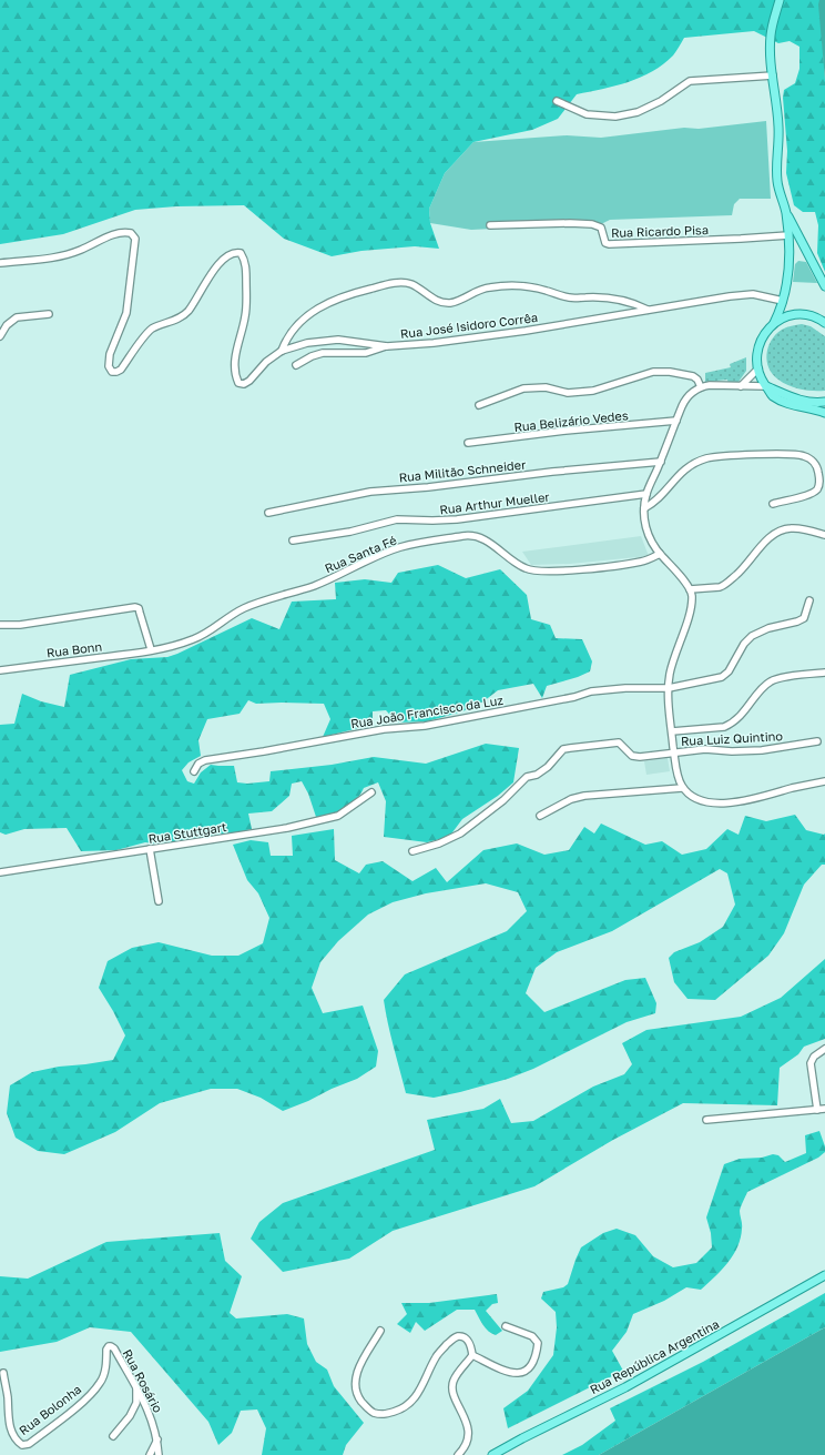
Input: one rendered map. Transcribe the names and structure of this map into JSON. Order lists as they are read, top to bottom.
{
  "streets": {
    "main road": ["Rua República Argentina"],
    "street": [
      "Rua Ricardo Pisa",
      "Rua José Isidoro Corrêa",
      "Rua Belizário Vedes",
      "Rua Militão Schneider",
      "Rua Arthur Mueller",
      "Rua Santa Fé",
      "Rua Bonn",
      "Rua João Francisco da Luz",
      "Rua Luiz Quintino",
      "Rua Stuttgart",
      "Rua Rosário",
      "Rua Bolonha"
    ]
  },
  "crossings": [
    ["Rua Santa Fé", "Rua Bonn"],
    ["Rua Rosário", "Rua Bolonha"]
  ]
}
